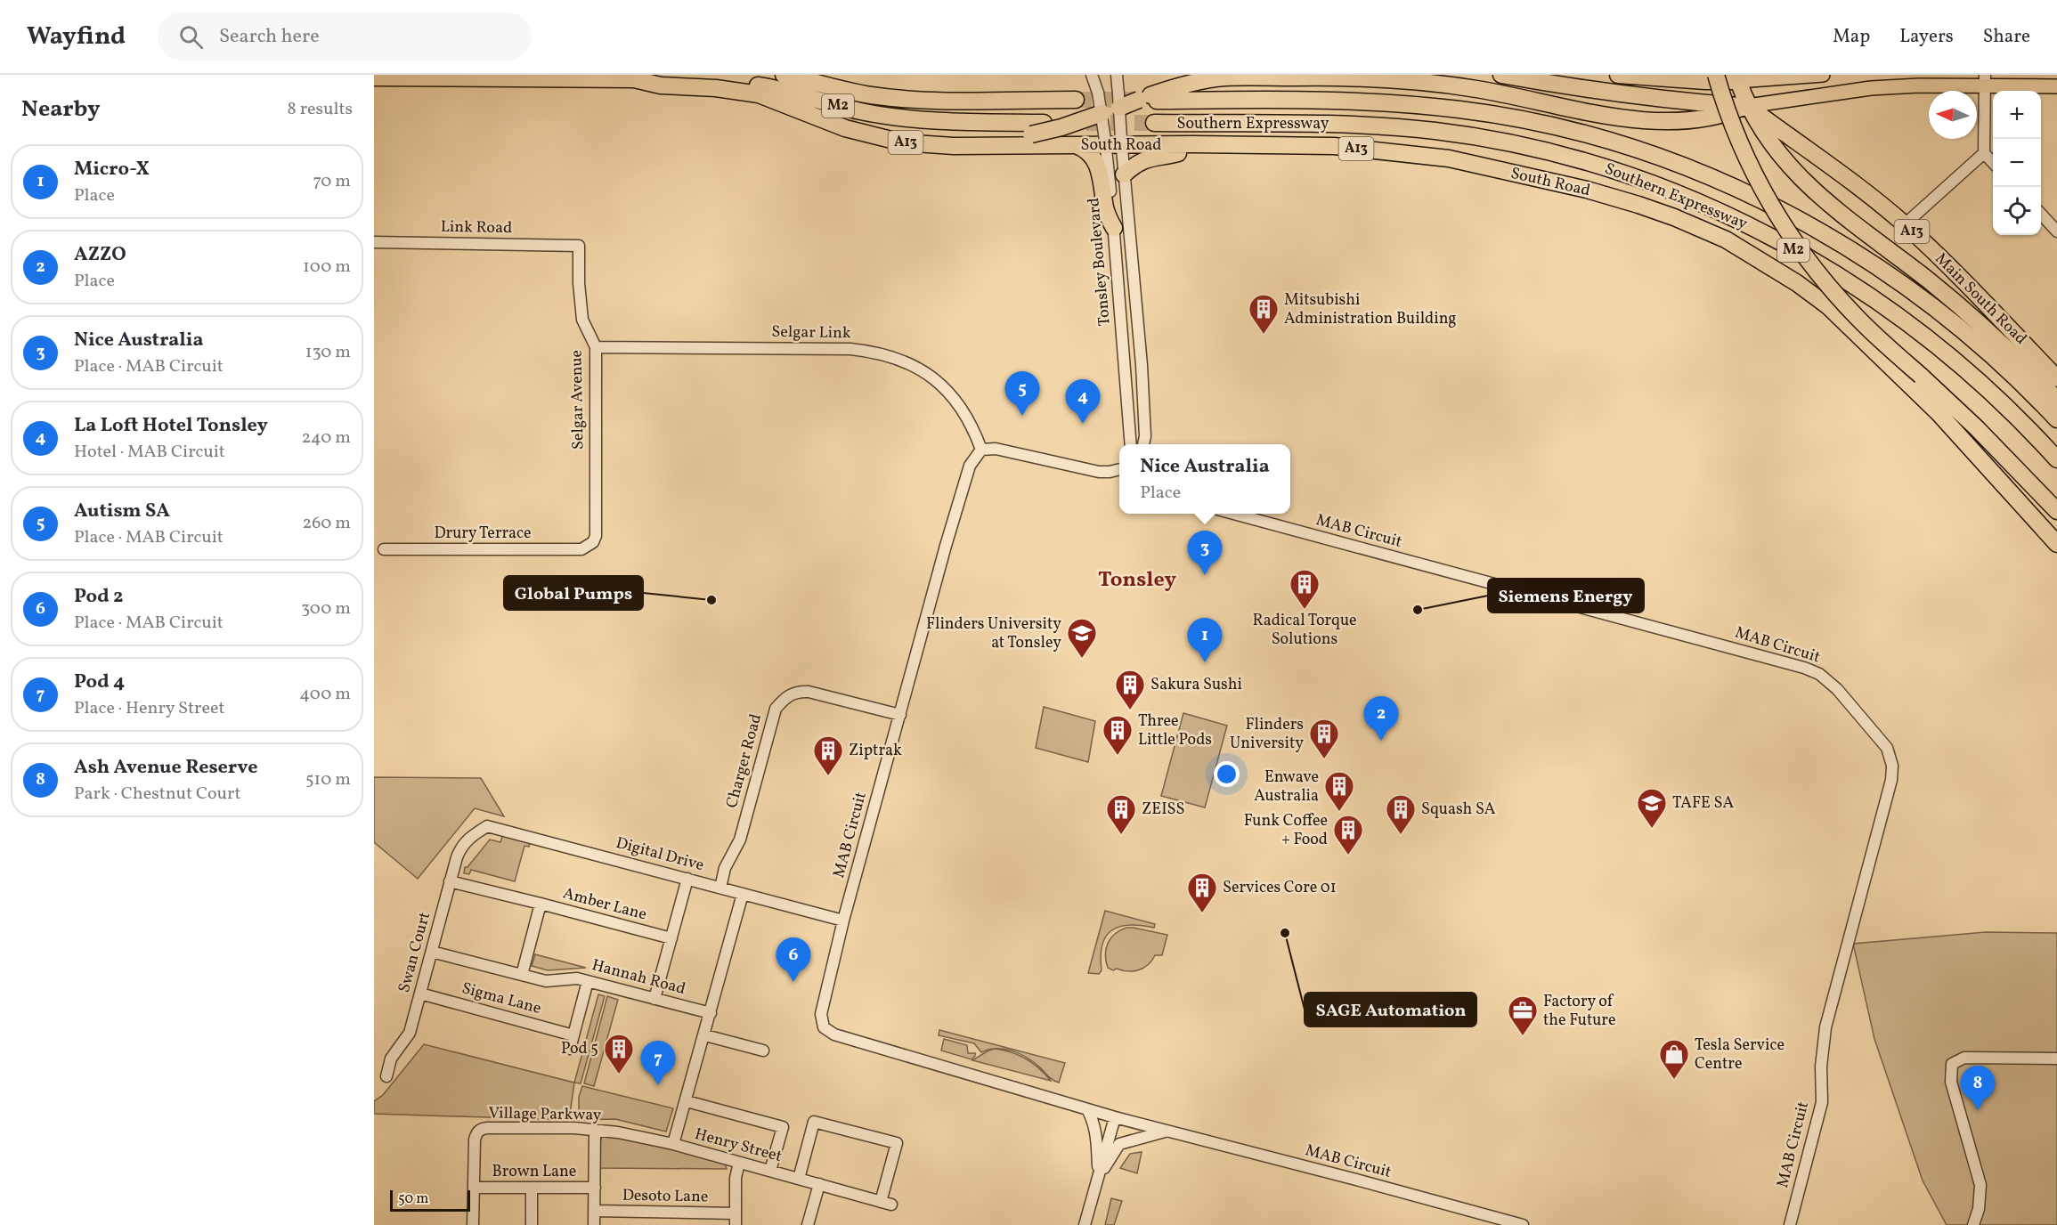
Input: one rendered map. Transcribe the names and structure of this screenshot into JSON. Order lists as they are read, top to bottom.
{
  "streets": {
    "highway": [
      "M2",
      "Southern Expressway",
      "A13",
      "South Road",
      "Main South Road"
    ],
    "street": [
      "Link Road",
      "Tonsley Boulevard",
      "Selgar Link",
      "Selgar Avenue",
      "MAB Circuit",
      "Drury Terrace",
      "Charger Road",
      "Digital Drive",
      "Amber Lane",
      "Swan Court",
      "Hannah Road",
      "Sigma Lane",
      "Village Parkway",
      "Henry Street",
      "Brown Lane",
      "Desoto Lane"
    ]
  },
  "crossings": [
    ["M2", "South Road"],
    ["South Road", "Tonsley Boulevard"],
    ["Link Road", "Selgar Avenue"],
    ["Selgar Link", "Selgar Avenue"],
    ["Selgar Link", "MAB Circuit"],
    ["Selgar Avenue", "Drury Terrace"],
    ["MAB Circuit", "Charger Road"],
    ["MAB Circuit", "Digital Drive"],
    ["Charger Road", "Digital Drive"],
    ["Digital Drive", "Swan Court"],
    ["Digital Drive", "Henry Street"],
    ["Amber Lane", "Hannah Road"],
    ["Swan Court", "Hannah Road"],
    ["Swan Court", "Sigma Lane"],
    ["Hannah Road", "Henry Street"],
    ["Village Parkway", "Henry Street"],
    ["Village Parkway", "Brown Lane"]
  ],
  "districts": ["Tonsley"],
  "places": {
    "building": [
      "Mitsubishi Administration Building",
      "Radical Torque Solutions",
      "Sakura Sushi",
      "Three Little Pods",
      "Flinders University",
      "Ziptrak",
      "Enwave Australia",
      "ZEISS",
      "Squash SA",
      "Funk Coffee + Food",
      "Services Core 01",
      "Pod 5"
    ],
    "other": ["Global Pumps", "Siemens Energy", "SAGE Automation"],
    "school or university": ["Flinders University at Tonsley", "TAFE SA"],
    "office": ["Factory of the Future"],
    "shop": ["Tesla Service Centre"]
  },
  "scale_bar": "50 m",
  "north": "left",
  "page": {
    "header": "Wayfind",
    "search": "Search here",
    "nav": ["Map", "Layers", "Share"],
    "heading": ["Nearby", "8 results"],
    "map_buttons": ["+", "−"],
    "list": [
      {
        "mark": "1",
        "name": "Micro-X",
        "note": "Place",
        "value": "70 m"
      },
      {
        "mark": "2",
        "name": "AZZO",
        "note": "Place",
        "value": "100 m"
      },
      {
        "mark": "3",
        "name": "Nice Australia",
        "note": "Place · MAB Circuit",
        "value": "130 m"
      },
      {
        "mark": "4",
        "name": "La Loft Hotel Tonsley",
        "note": "Hotel · MAB Circuit",
        "value": "240 m"
      },
      {
        "mark": "5",
        "name": "Autism SA",
        "note": "Place · MAB Circuit",
        "value": "260 m"
      },
      {
        "mark": "6",
        "name": "Pod 2",
        "note": "Place · MAB Circuit",
        "value": "300 m"
      },
      {
        "mark": "7",
        "name": "Pod 4",
        "note": "Place · Henry Street",
        "value": "400 m"
      },
      {
        "mark": "8",
        "name": "Ash Avenue Reserve",
        "note": "Park · Chestnut Court",
        "value": "510 m"
      }
    ],
    "pins": [
      "5",
      "4",
      "3",
      "1",
      "2",
      "6",
      "7",
      "8"
    ],
    "popup": ["Nice Australia", "Place"],
    "scale": "50 m"
  }
}
